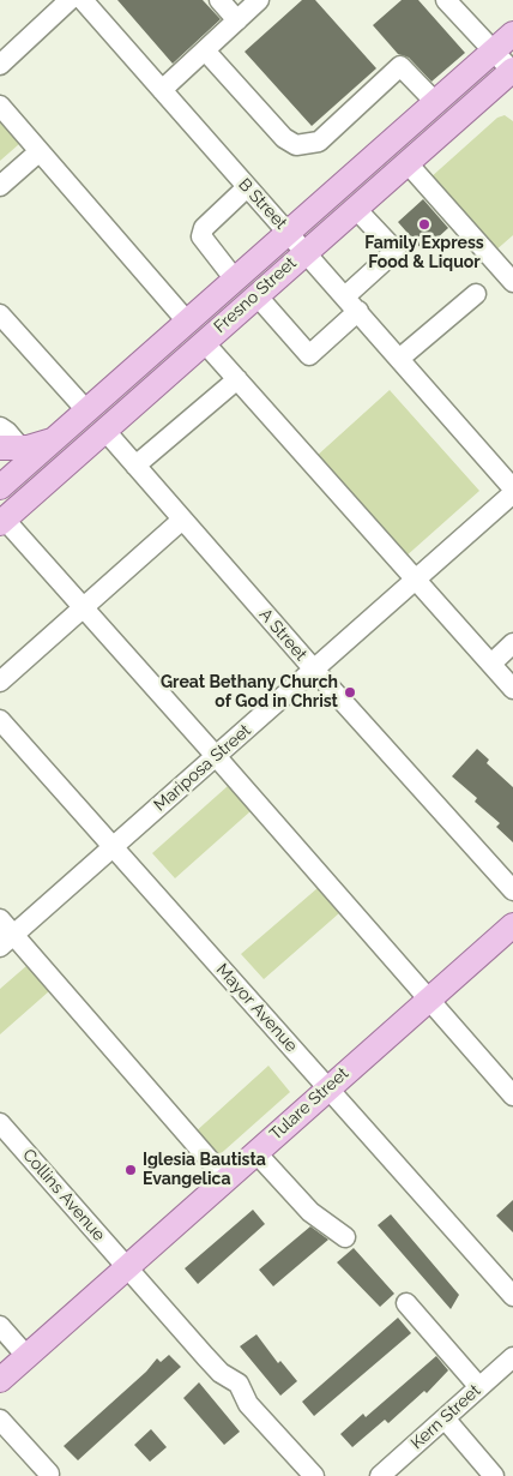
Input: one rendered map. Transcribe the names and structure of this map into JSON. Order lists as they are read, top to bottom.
{
  "streets": {
    "main road": ["Fresno Street", "Tulare Street"],
    "street": [
      "B Street",
      "A Street",
      "Mariposa Street",
      "Mayor Avenue",
      "Collins Avenue",
      "Kern Street"
    ]
  },
  "crossings": [
    ["B Street", "Fresno Street"],
    ["Fresno Street", "A Street"],
    ["A Street", "Mariposa Street"],
    ["Mariposa Street", "Mayor Avenue"],
    ["Mayor Avenue", "Tulare Street"],
    ["Tulare Street", "Collins Avenue"]
  ],
  "places": ["Family Express Food & Liquor", "Great Bethany Church of God in Christ", "Iglesia Bautista Evangelica"]
}
